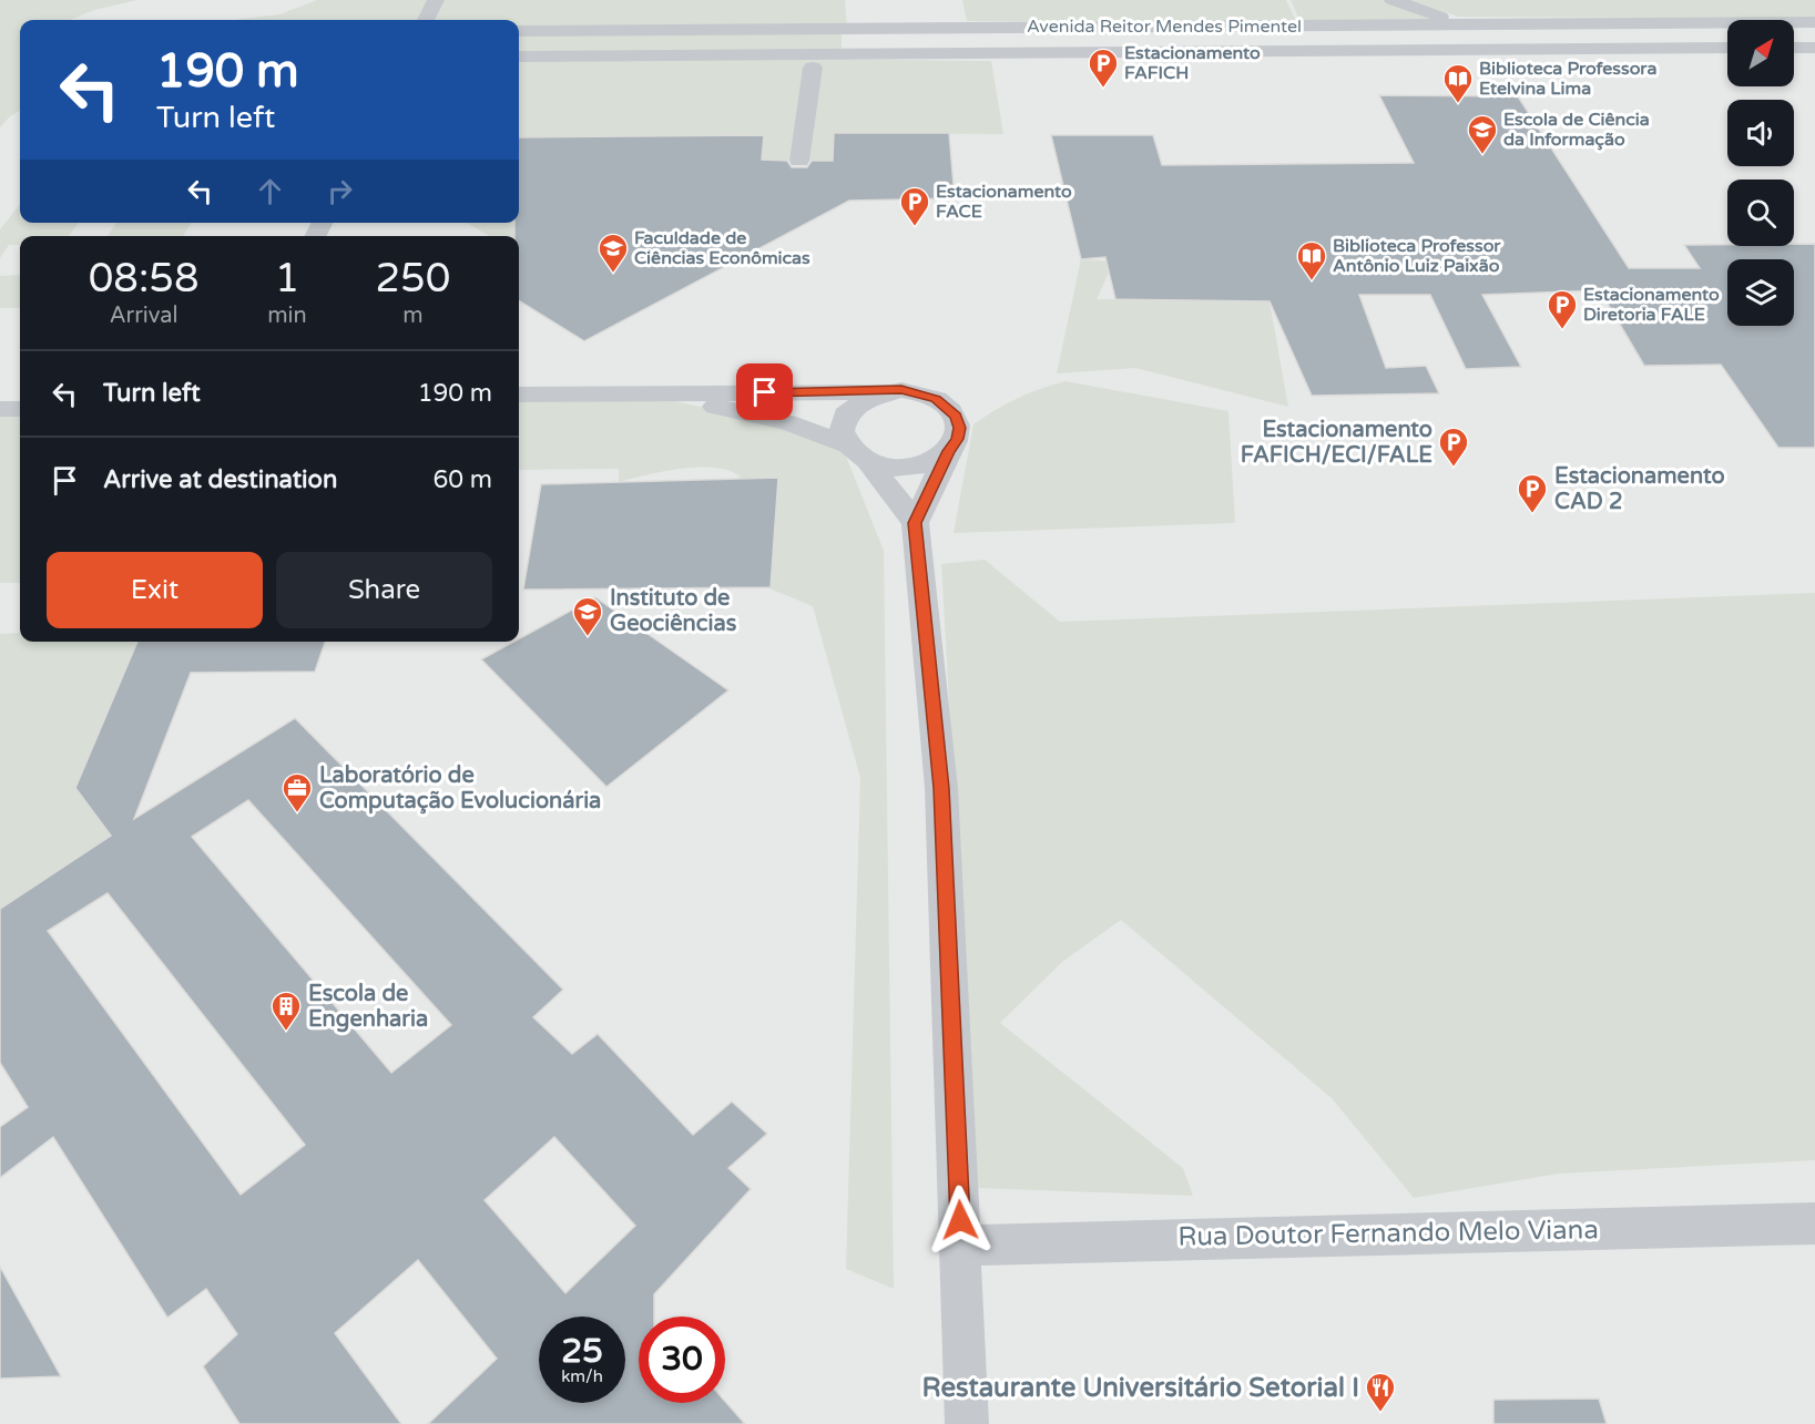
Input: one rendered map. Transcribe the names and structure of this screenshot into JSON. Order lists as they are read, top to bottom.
{
  "streets": {
    "street": ["Avenida Reitor Mendes Pimentel", "Rua Doutor Fernando Melo Viana"]
  },
  "places": {
    "parking": [
      "Estacionamento FAFICH",
      "Estacionamento FACE",
      "Estacionamento Diretoria FALE",
      "Estacionamento FAFICH/ECI/FALE",
      "Estacionamento CAD 2"
    ],
    "library": ["Biblioteca Professora Etelvina Lima", "Biblioteca Professor Antônio Luiz Paixão"],
    "school or university": ["Escola de Ciência da Informação", "Faculdade de Ciências Econômicas", "Instituto de Geociências"],
    "office": ["Laboratório de Computação Evolucionária"],
    "building": ["Escola de Engenharia"],
    "restaurant": ["Restaurante Universitário Setorial I"]
  },
  "north": "top right",
  "page": {
    "turn": ["190 m", "Turn left"],
    "eta": [
      "08:58",
      "Arrival",
      "1",
      "min",
      "250",
      "m"
    ],
    "list": [
      {
        "name": "Turn left",
        "value": "190 m"
      },
      {
        "name": "Arrive at destination",
        "value": "60 m"
      }
    ],
    "buttons": ["Exit", "Share"],
    "speed": "25 km/h",
    "limit": "30"
  }
}
